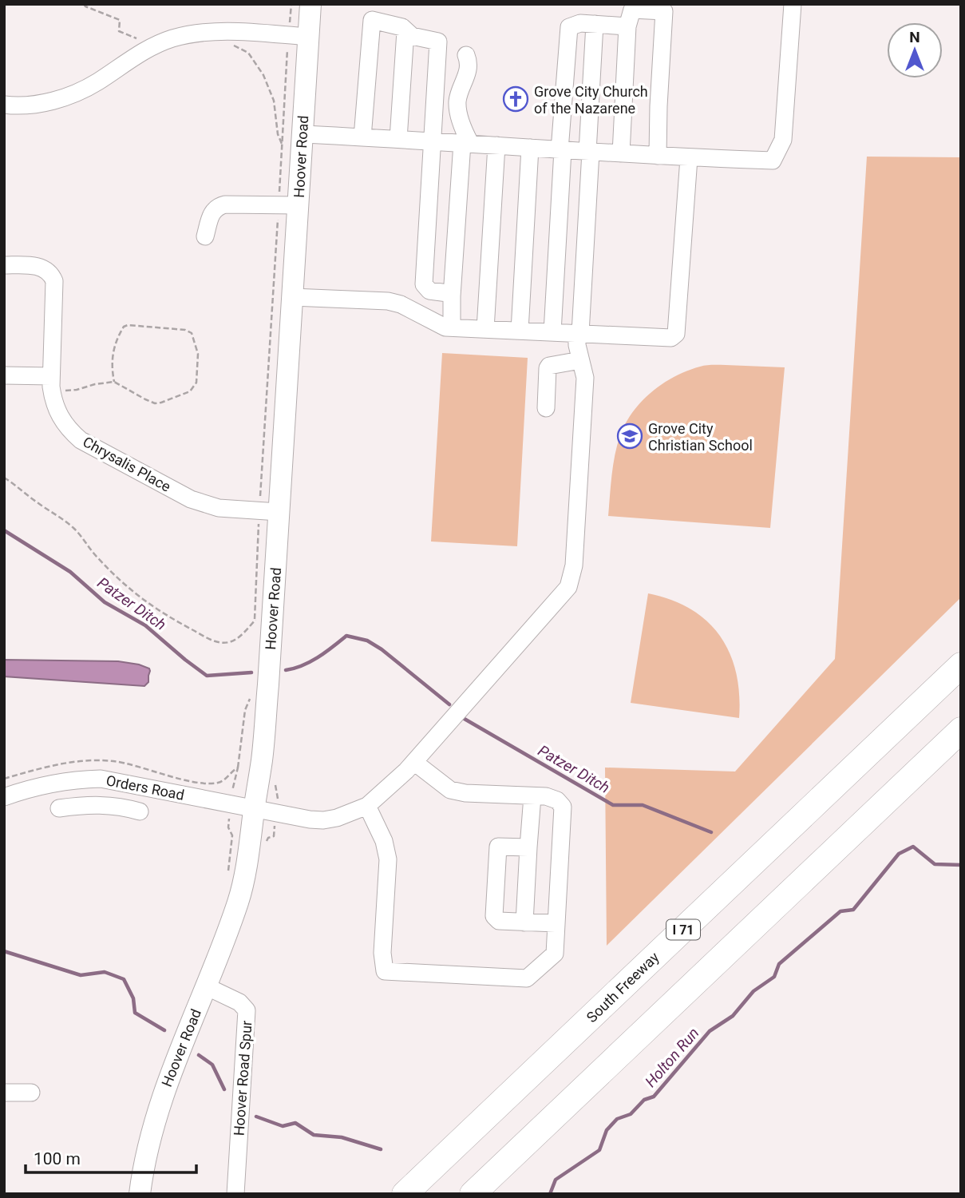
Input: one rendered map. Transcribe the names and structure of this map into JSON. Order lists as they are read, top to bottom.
{
  "streets": {
    "highway": ["I 71", "South Freeway"],
    "main road": ["Hoover Road"],
    "street": ["Chrysalis Place", "Orders Road", "Hoover Road Spur"]
  },
  "crossings": [
    ["Hoover Road", "Chrysalis Place"],
    ["Hoover Road", "Orders Road"],
    ["Hoover Road", "Hoover Road Spur"]
  ],
  "water": ["Patzer Ditch", "Holton Run"],
  "places": {
    "church": ["Grove City Church of the Nazarene"],
    "school or university": ["Grove City Christian School"]
  },
  "scale_bar": "100 m",
  "north": "top"
}
